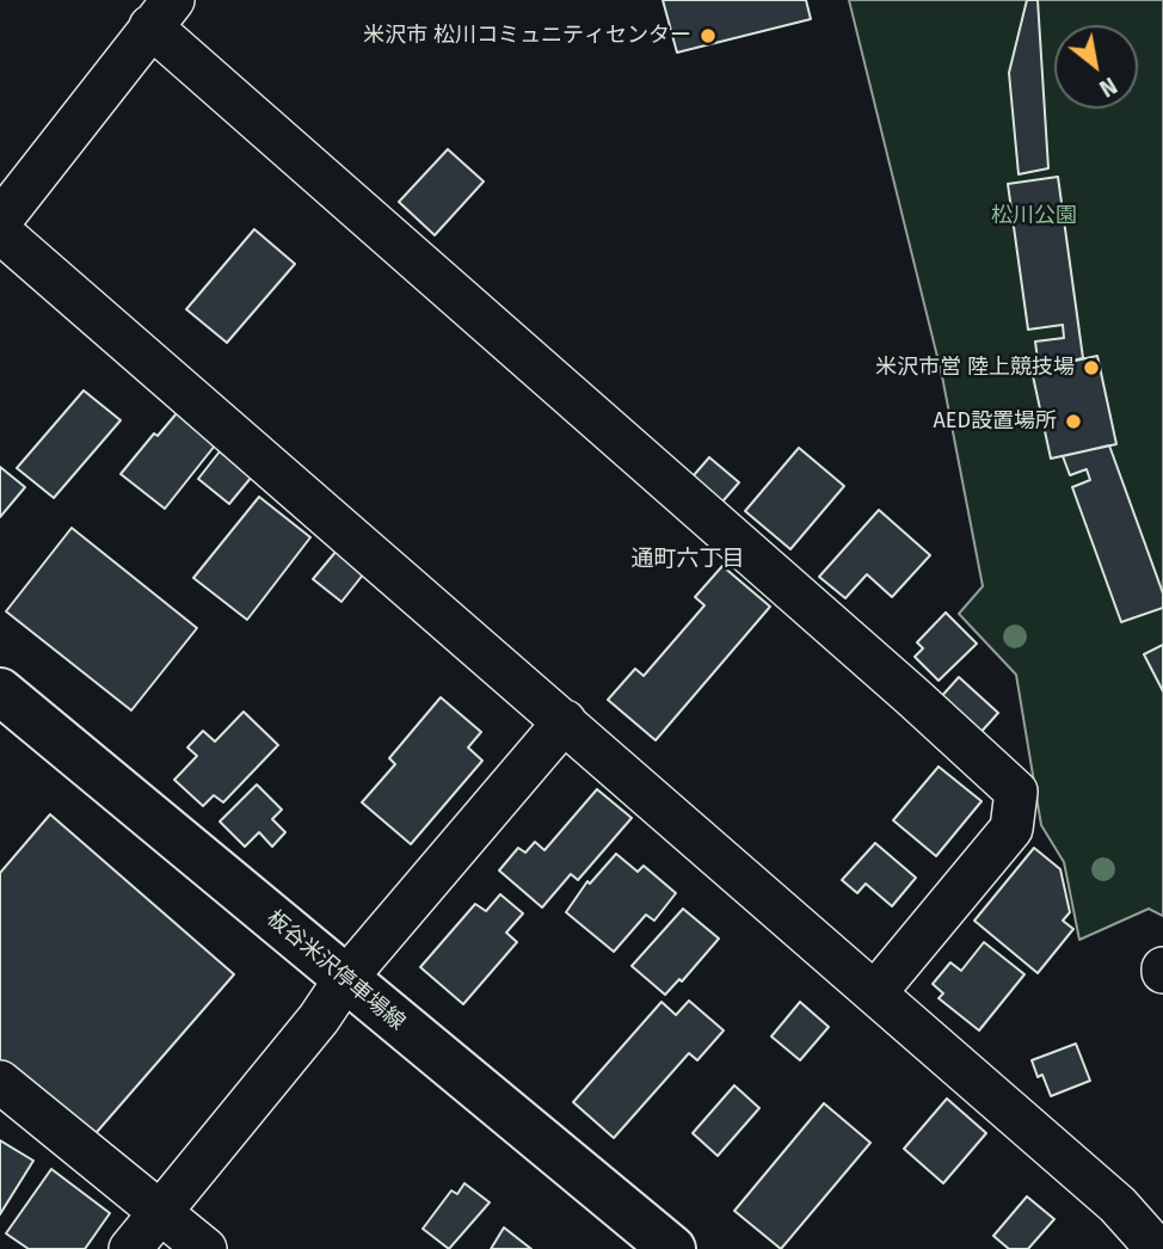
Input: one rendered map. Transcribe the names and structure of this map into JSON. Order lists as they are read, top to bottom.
{
  "streets": {
    "main road": ["板谷米沢停車場線"]
  },
  "districts": ["通町六丁目"],
  "parks": ["松川公園"],
  "places": ["米沢市 松川コミュニティセンター", "米沢市営 陸上競技場", "AED設置場所"],
  "north": "bottom right"
}
